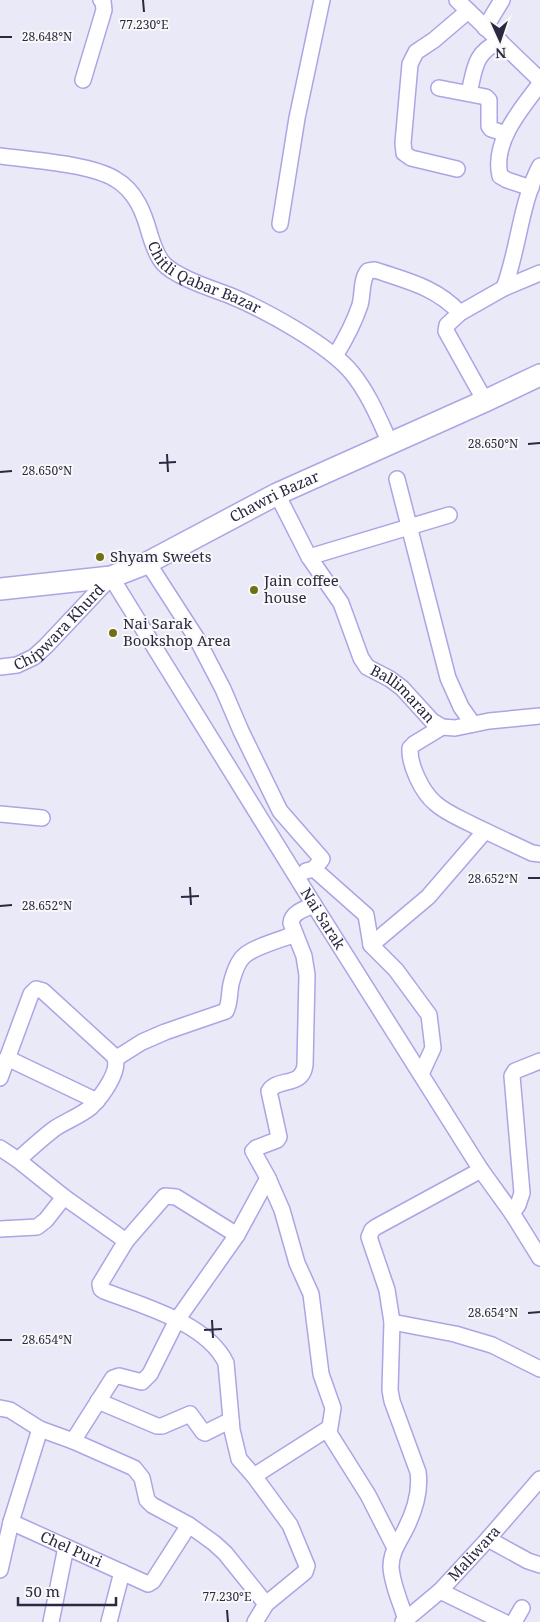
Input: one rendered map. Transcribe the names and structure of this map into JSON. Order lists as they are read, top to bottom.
{
  "streets": {
    "street": [
      "Chitli Qabar Bazar",
      "Chawri Bazar",
      "Chipwara Khurd",
      "Ballimaran",
      "Nai Sarak",
      "Chel Puri",
      "Maliwara"
    ]
  },
  "crossings": [
    ["Chitli Qabar Bazar", "Chawri Bazar"],
    ["Chawri Bazar", "Chipwara Khurd"],
    ["Chawri Bazar", "Ballimaran"],
    ["Chawri Bazar", "Nai Sarak"],
    ["Chipwara Khurd", "Nai Sarak"]
  ],
  "places": ["Shyam Sweets", "Jain coffee house", "Nai Sarak Bookshop Area"],
  "scale_bar": "50 m",
  "north": "bottom",
  "coordinates": [
    "77.230°E",
    "28.648°N",
    "28.650°N",
    "28.652°N",
    "28.654°N"
  ]
}
